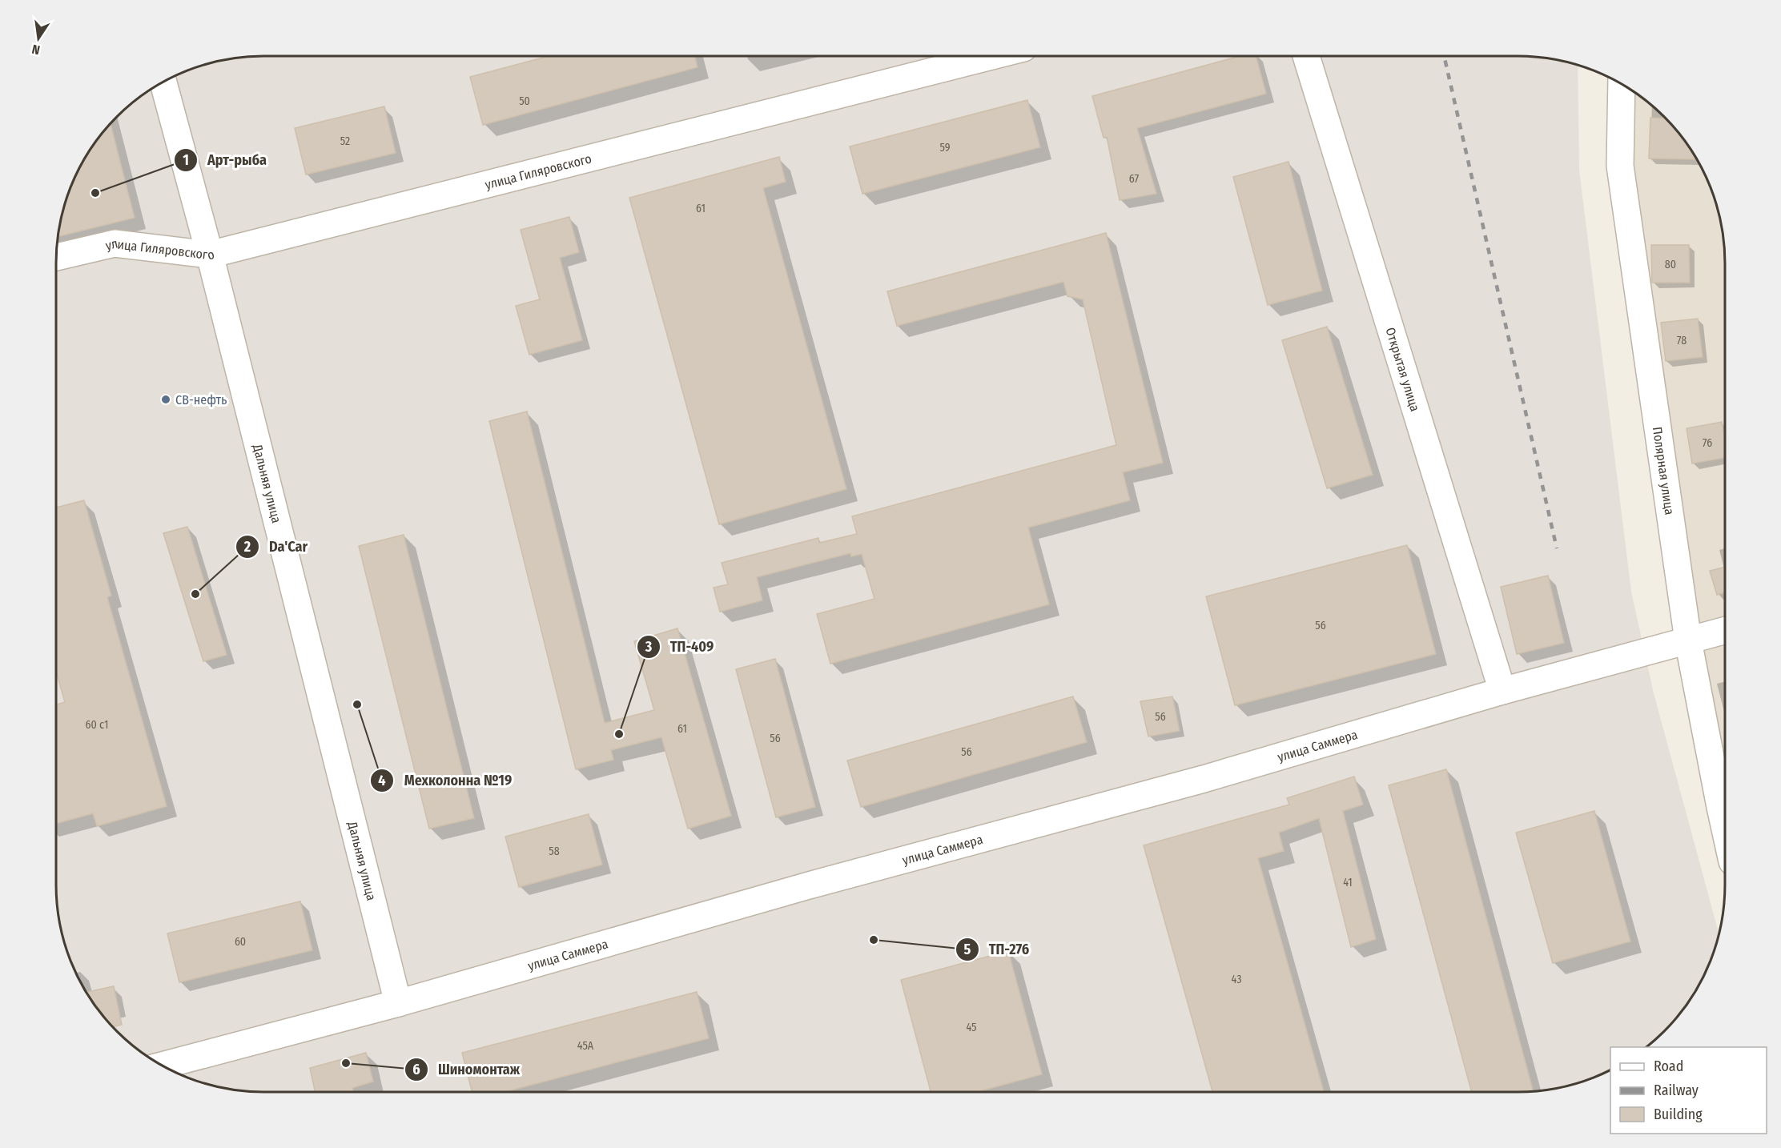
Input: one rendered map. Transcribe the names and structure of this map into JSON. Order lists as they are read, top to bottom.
{
  "streets": {
    "street": [
      "улица Гиляровского",
      "Открытая улица",
      "Полярная улица",
      "Дальняя улица",
      "улица Саммера"
    ]
  },
  "crossings": [
    ["улица Гиляровского", "Дальняя улица"],
    ["Открытая улица", "улица Саммера"],
    ["Полярная улица", "улица Саммера"],
    ["Дальняя улица", "улица Саммера"]
  ],
  "places": [
    "Арт-рыба",
    "СВ-нефть",
    "Da'Car",
    "Мехколонна №19",
    "ТП-409",
    "ТП-276",
    "Шиномонтаж"
  ],
  "house_numbers": [
    "50",
    "52",
    "59",
    "67",
    "61",
    "80",
    "78",
    "76",
    "56",
    "56",
    "60 с1",
    "61",
    "56",
    "56",
    "58",
    "41",
    "60",
    "43",
    "45",
    "45А"
  ],
  "legend": ["Road", "Railway", "Building"],
  "north": "bottom"
}
